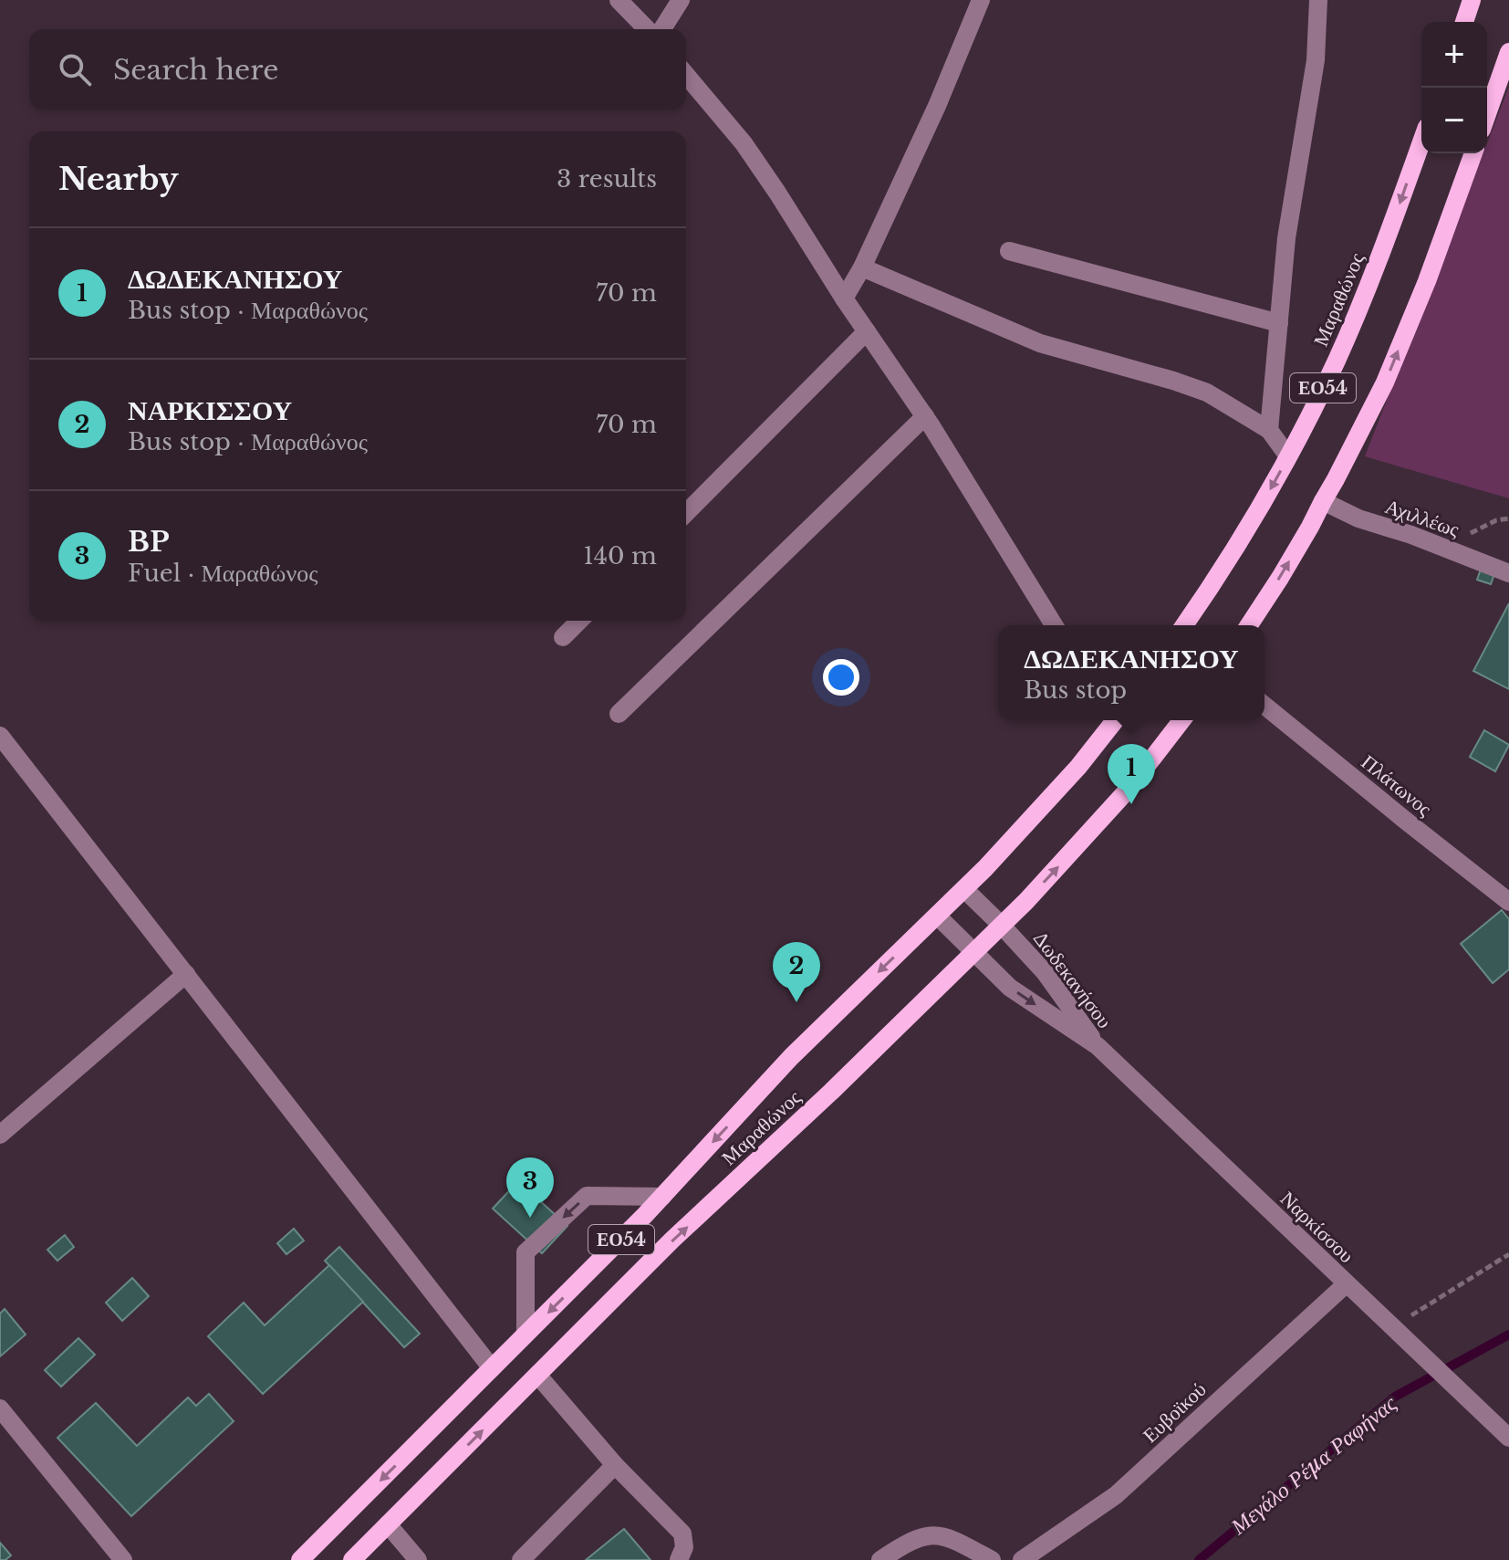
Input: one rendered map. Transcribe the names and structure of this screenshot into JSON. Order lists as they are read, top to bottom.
{
  "streets": {
    "main road": ["Μαραθώνος", "ΕΟ54"],
    "street": [
      "Αχιλλέως",
      "Πλάτωνος",
      "Δωδεκανήσου",
      "Ναρκίσσου",
      "Ευβοϊκού"
    ]
  },
  "crossings": [
    ["Μαραθώνος", "Δωδεκανήσου"],
    ["ΕΟ54", "Αχιλλέως"],
    ["Δωδεκανήσου", "Ναρκίσσου"],
    ["Ναρκίσσου", "Ευβοϊκού"]
  ],
  "water": ["Μεγάλο Ρέμα Ραφήνας"],
  "page": {
    "map_buttons": ["+", "−"],
    "search": "Search here",
    "heading": ["Nearby", "3 results"],
    "list": [
      {
        "mark": "1",
        "name": "ΔΩΔΕΚΑΝΗΣΟΥ",
        "note": "Bus stop · Μαραθώνος",
        "value": "70 m"
      },
      {
        "mark": "2",
        "name": "ΝΑΡΚΙΣΣΟΥ",
        "note": "Bus stop · Μαραθώνος",
        "value": "70 m"
      },
      {
        "mark": "3",
        "name": "BP",
        "note": "Fuel · Μαραθώνος",
        "value": "140 m"
      }
    ],
    "popup": ["ΔΩΔΕΚΑΝΗΣΟΥ", "Bus stop"],
    "pins": ["1", "2", "3"]
  }
}
